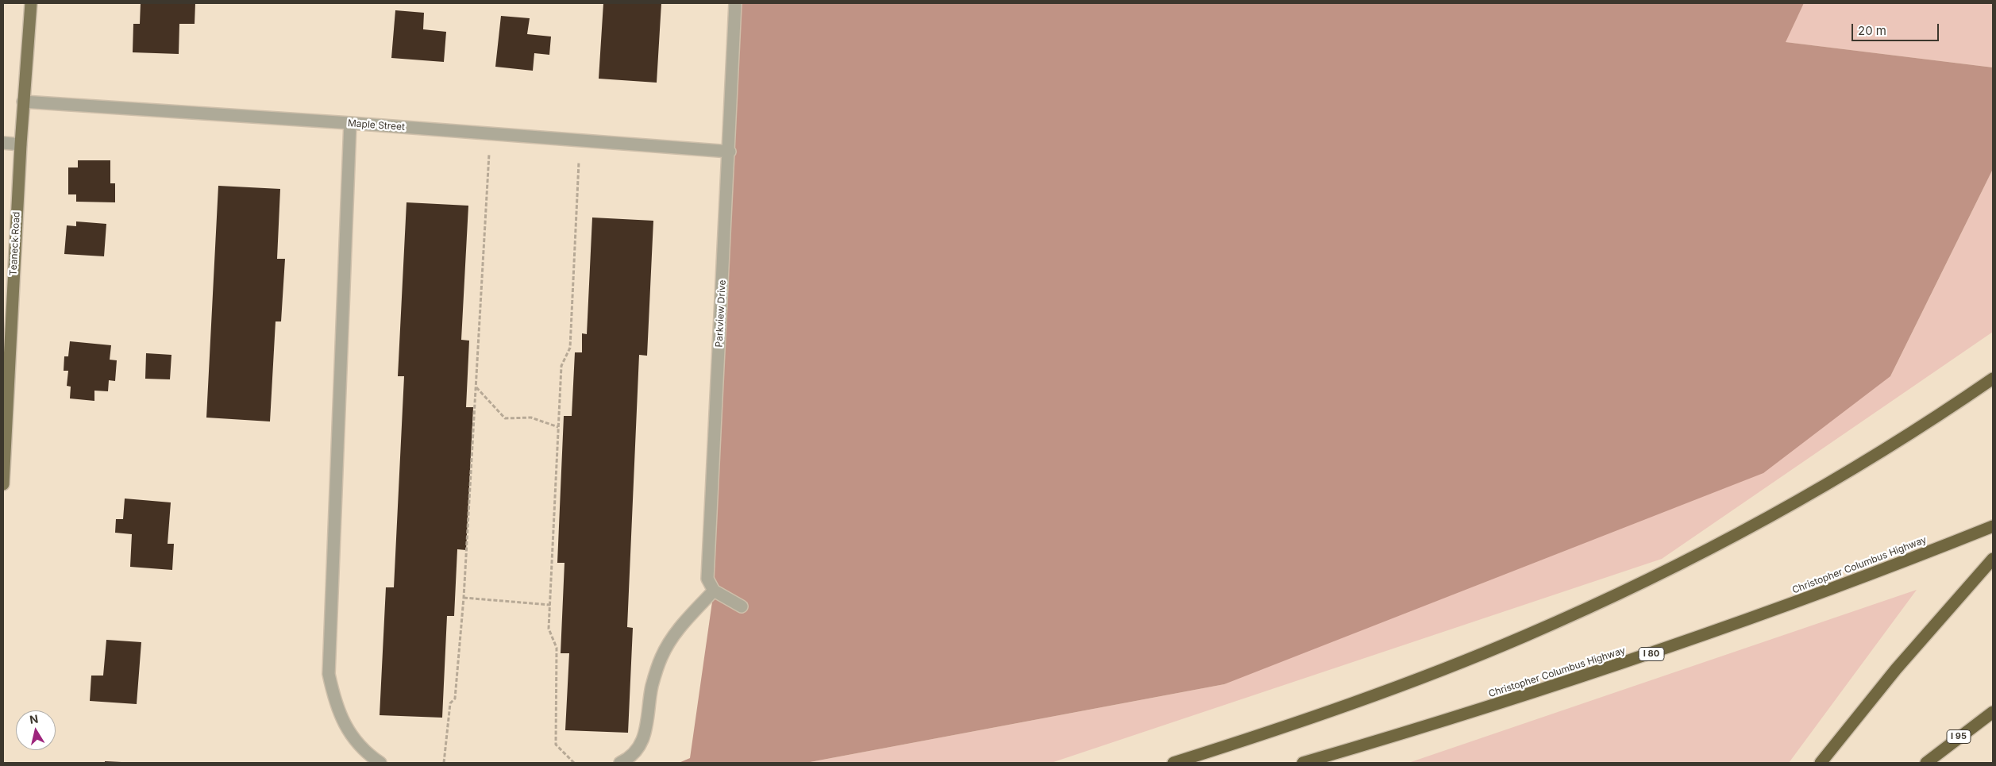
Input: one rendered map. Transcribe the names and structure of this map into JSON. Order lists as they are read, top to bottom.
{
  "streets": {
    "highway": ["Christopher Columbus Highway", "I 80", "I 95"],
    "main road": ["Teaneck Road"],
    "street": ["Maple Street", "Parkview Drive"]
  },
  "crossings": [
    ["Maple Street", "Teaneck Road"],
    ["Maple Street", "Parkview Drive"]
  ],
  "scale_bar": "20 m",
  "north": "top"
}
